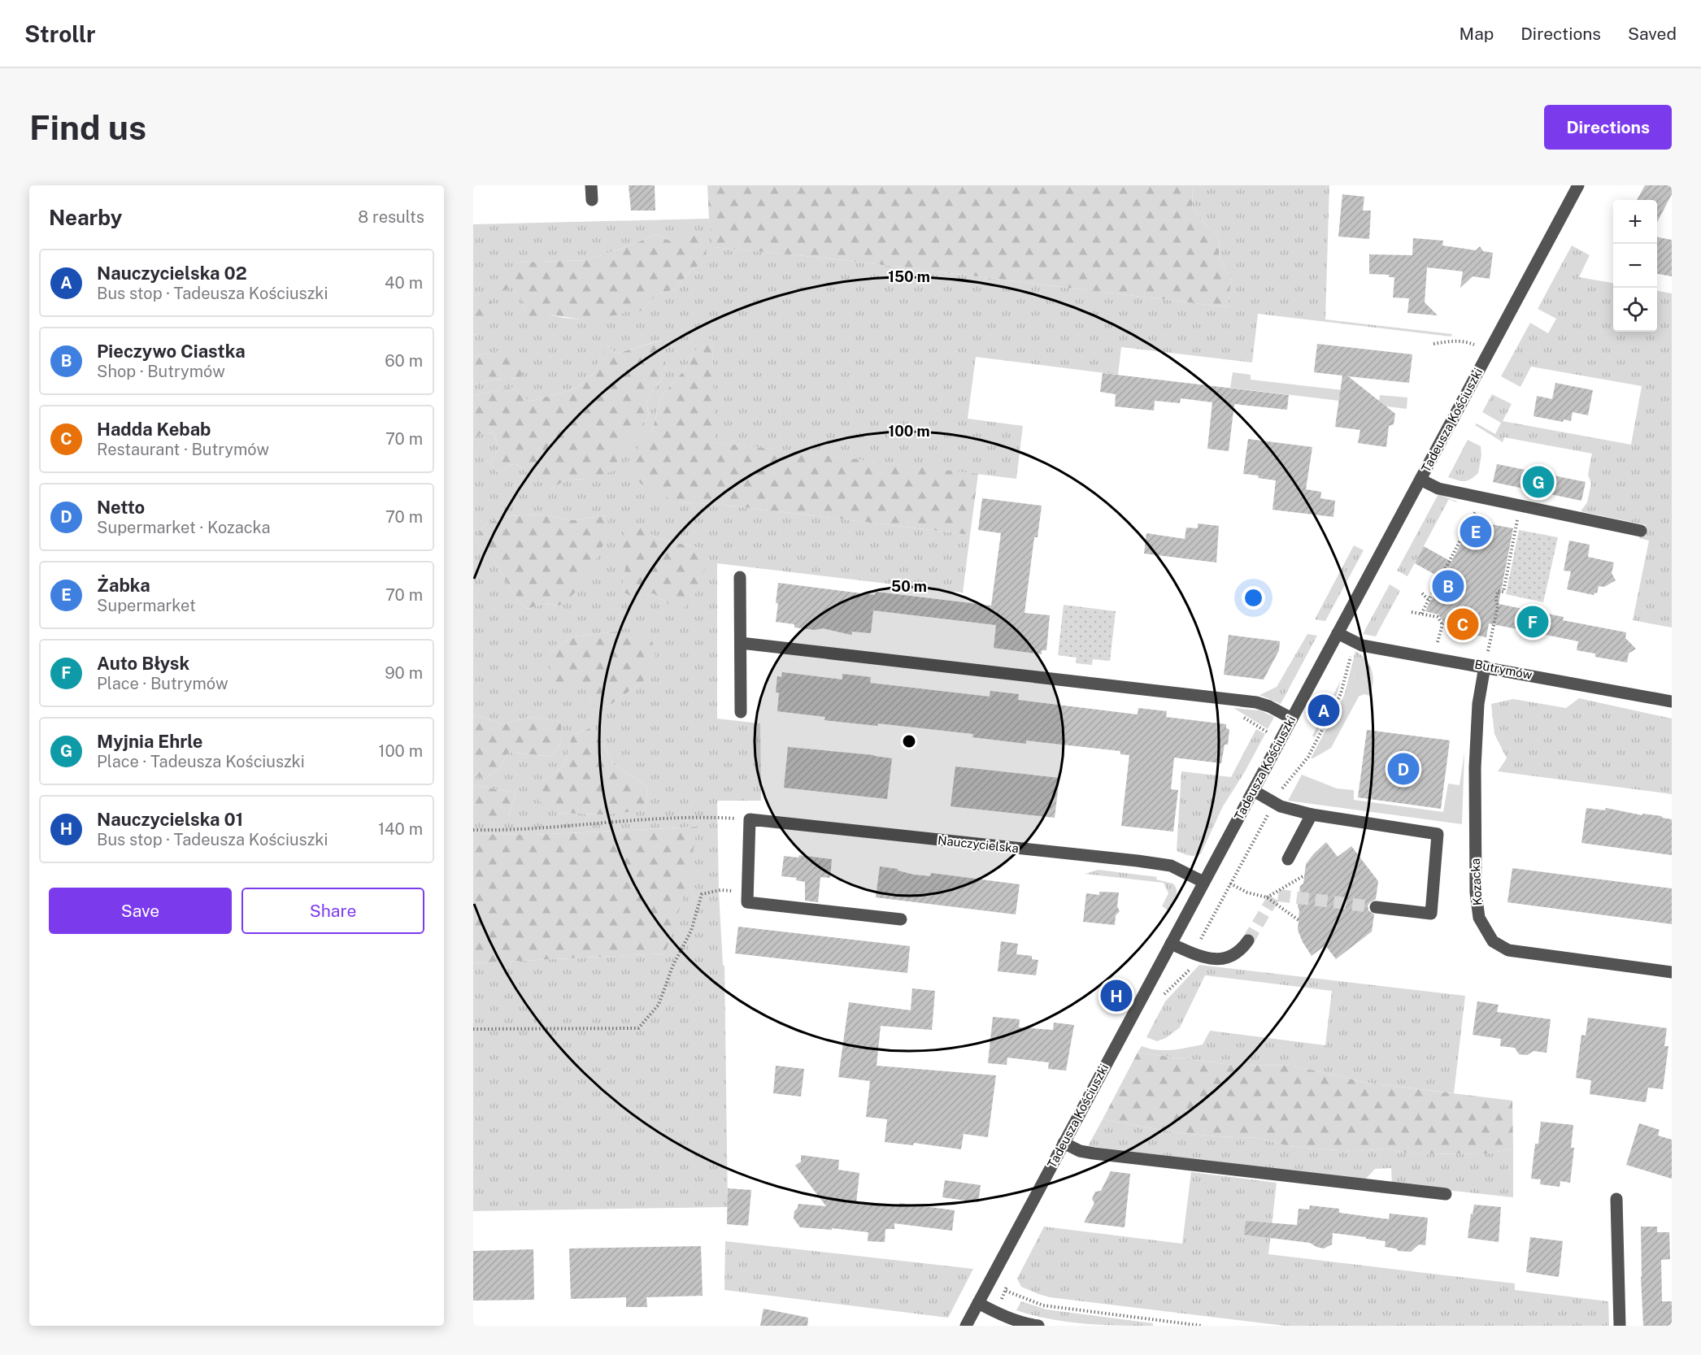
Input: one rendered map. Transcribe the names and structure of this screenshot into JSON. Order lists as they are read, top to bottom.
{
  "streets": {
    "street": [
      "Tadeusza Kościuszki",
      "Butrymów",
      "Nauczycielska",
      "Kozacka"
    ]
  },
  "crossings": [
    ["Tadeusza Kościuszki", "Butrymów"],
    ["Tadeusza Kościuszki", "Nauczycielska"],
    ["Butrymów", "Kozacka"]
  ],
  "page": {
    "header": "Strollr",
    "nav": ["Map", "Directions", "Saved"],
    "buttons": [
      "Directions",
      ["Save", "Share"]
    ],
    "title": "Find us",
    "heading": ["Nearby", "8 results"],
    "map_buttons": ["+", "−"],
    "list": [
      {
        "mark": "A",
        "name": "Nauczycielska 02",
        "note": "Bus stop · Tadeusza Kościuszki",
        "value": "40 m"
      },
      {
        "mark": "B",
        "name": "Pieczywo Ciastka",
        "note": "Shop · Butrymów",
        "value": "60 m"
      },
      {
        "mark": "C",
        "name": "Hadda Kebab",
        "note": "Restaurant · Butrymów",
        "value": "70 m"
      },
      {
        "mark": "D",
        "name": "Netto",
        "note": "Supermarket · Kozacka",
        "value": "70 m"
      },
      {
        "mark": "E",
        "name": "Żabka",
        "note": "Supermarket",
        "value": "70 m"
      },
      {
        "mark": "F",
        "name": "Auto Błysk",
        "note": "Place · Butrymów",
        "value": "90 m"
      },
      {
        "mark": "G",
        "name": "Myjnia Ehrle",
        "note": "Place · Tadeusza Kościuszki",
        "value": "100 m"
      },
      {
        "mark": "H",
        "name": "Nauczycielska 01",
        "note": "Bus stop · Tadeusza Kościuszki",
        "value": "140 m"
      }
    ],
    "pins": [
      "G",
      "E",
      "B",
      "F",
      "C",
      "A",
      "D",
      "H"
    ]
  },
  "rings": ["150 m", "100 m", "50 m"]
}
